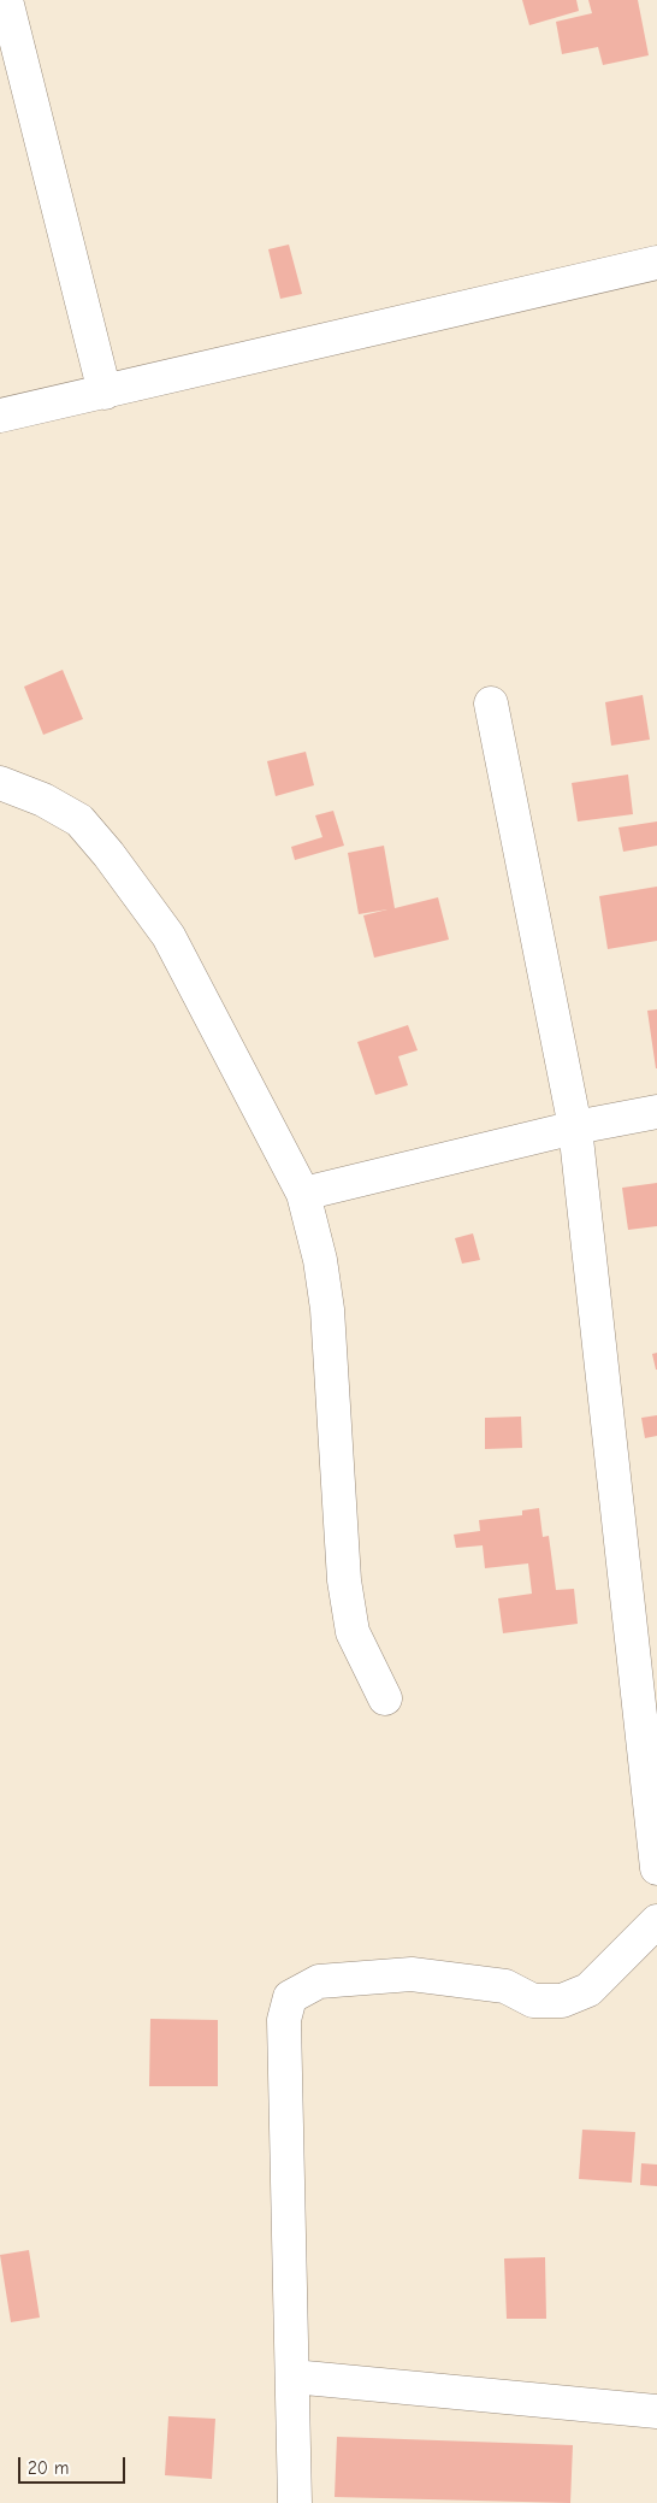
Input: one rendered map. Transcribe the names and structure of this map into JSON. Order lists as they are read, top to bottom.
{
  "scale_bar": "20 m"
}
